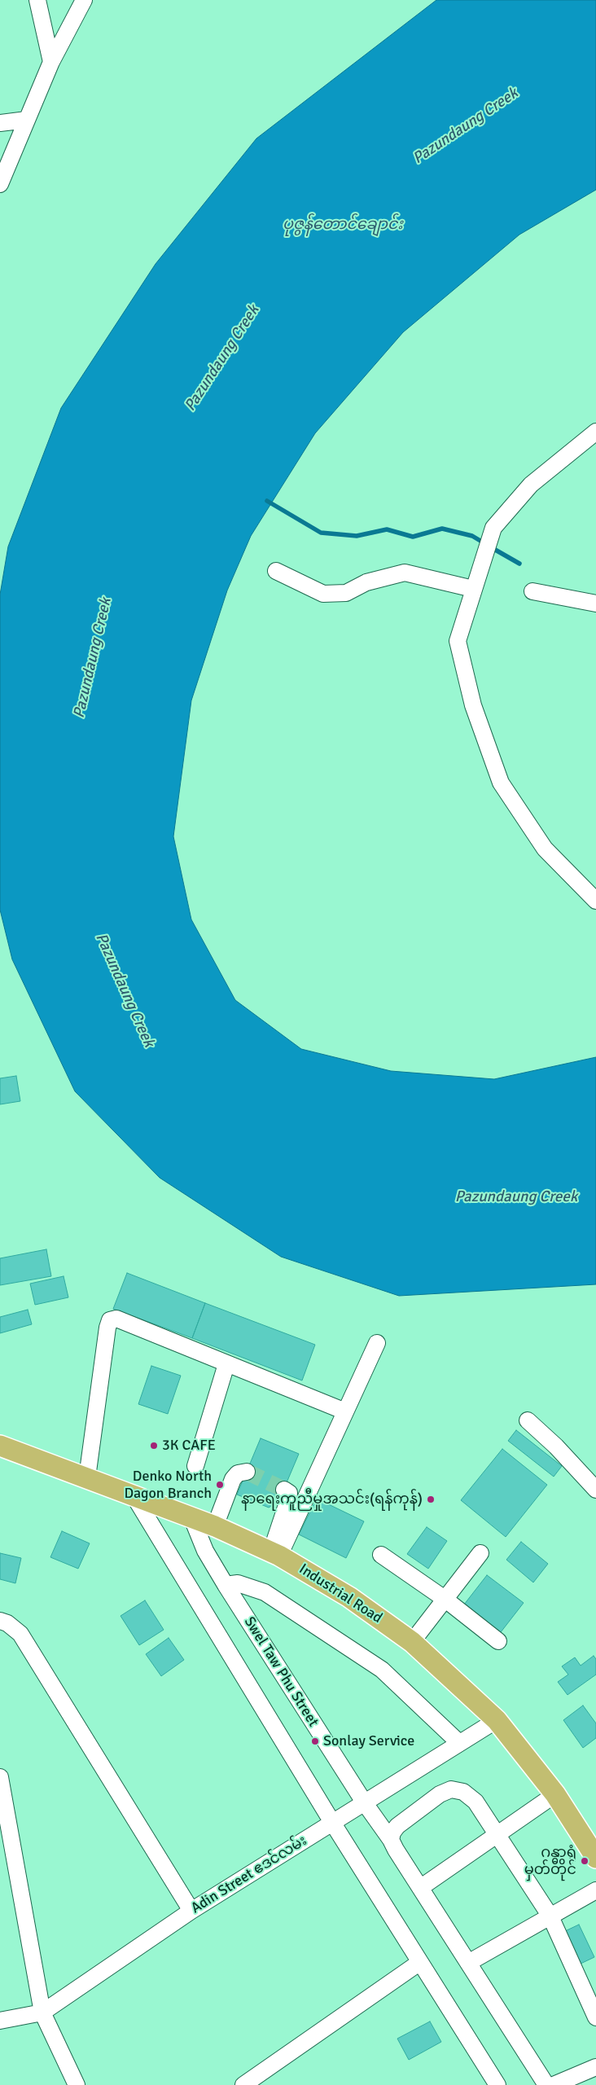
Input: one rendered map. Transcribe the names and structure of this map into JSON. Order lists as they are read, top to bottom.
{
  "streets": {
    "main road": ["Industrial Road"],
    "street": ["Swel Taw Phu Street", "Adin Street ဧဒင်လမ်း"]
  },
  "crossings": [
    ["Industrial Road", "Swel Taw Phu Street"],
    ["Industrial Road", "Adin Street ဧဒင်လမ်း"],
    ["Swel Taw Phu Street", "Adin Street ဧဒင်လမ်း"]
  ],
  "water": ["Pazundaung Creek", "ပုဇွန်တောင်ချောင်း"],
  "places": [
    "3K CAFE",
    "Denko North Dagon Branch",
    "နာရေးကူညီမှုအသင်း(ရန်ကုန်)",
    "Sonlay Service",
    "ဂန္ဓာရုံ မှတ်တိုင်"
  ]
}
